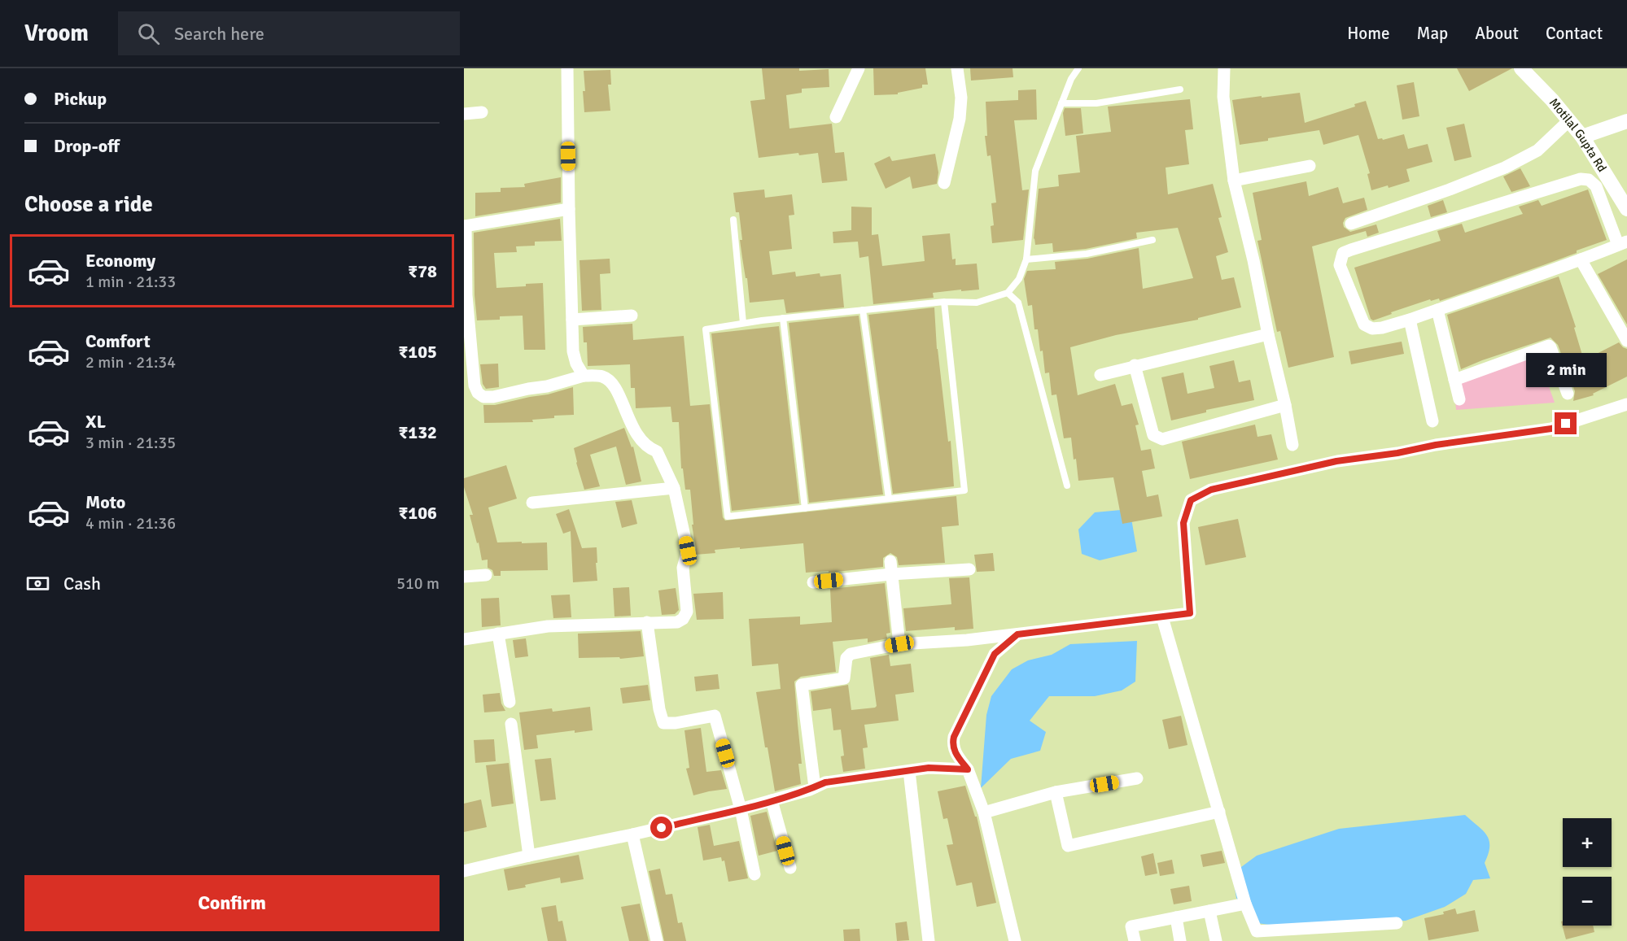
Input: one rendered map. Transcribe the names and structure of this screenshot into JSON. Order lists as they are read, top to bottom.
{
  "streets": {
    "street": ["Motilal Gupta Rd"]
  },
  "page": {
    "header": "Vroom",
    "search": "Search here",
    "nav": [
      "Home",
      "Map",
      "About",
      "Contact"
    ],
    "banner": ["Pickup", "Drop-off"],
    "heading": "Choose a ride",
    "list": [
      {
        "name": "Economy",
        "note": "1 min · 21:33",
        "value": "₹78"
      },
      {
        "name": "Comfort",
        "note": "2 min · 21:34",
        "value": "₹105"
      },
      {
        "name": "XL",
        "note": "3 min · 21:35",
        "value": "₹132"
      },
      {
        "name": "Moto",
        "note": "4 min · 21:36",
        "value": "₹106"
      }
    ],
    "bubble": "2 min",
    "pay": ["Cash", "510 m"],
    "map_buttons": ["+", "−"],
    "buttons": "Confirm"
  }
}
